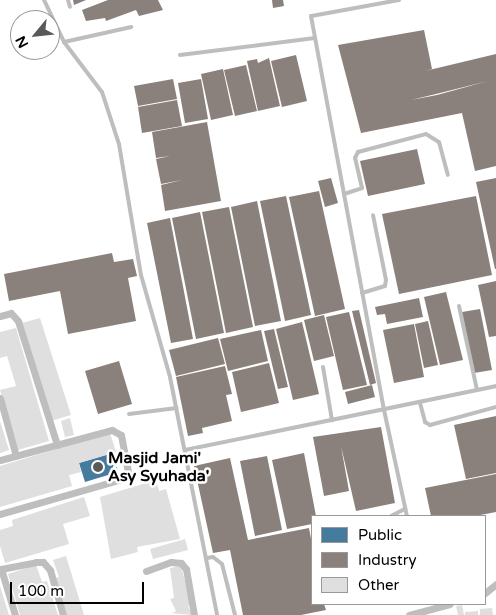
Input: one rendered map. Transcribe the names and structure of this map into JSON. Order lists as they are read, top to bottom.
{
  "places": ["Masjid Jami' Asy Syuhada'"],
  "legend": ["Public", "Industry", "Other"],
  "scale_bar": "100 m",
  "north": "bottom left"
}
